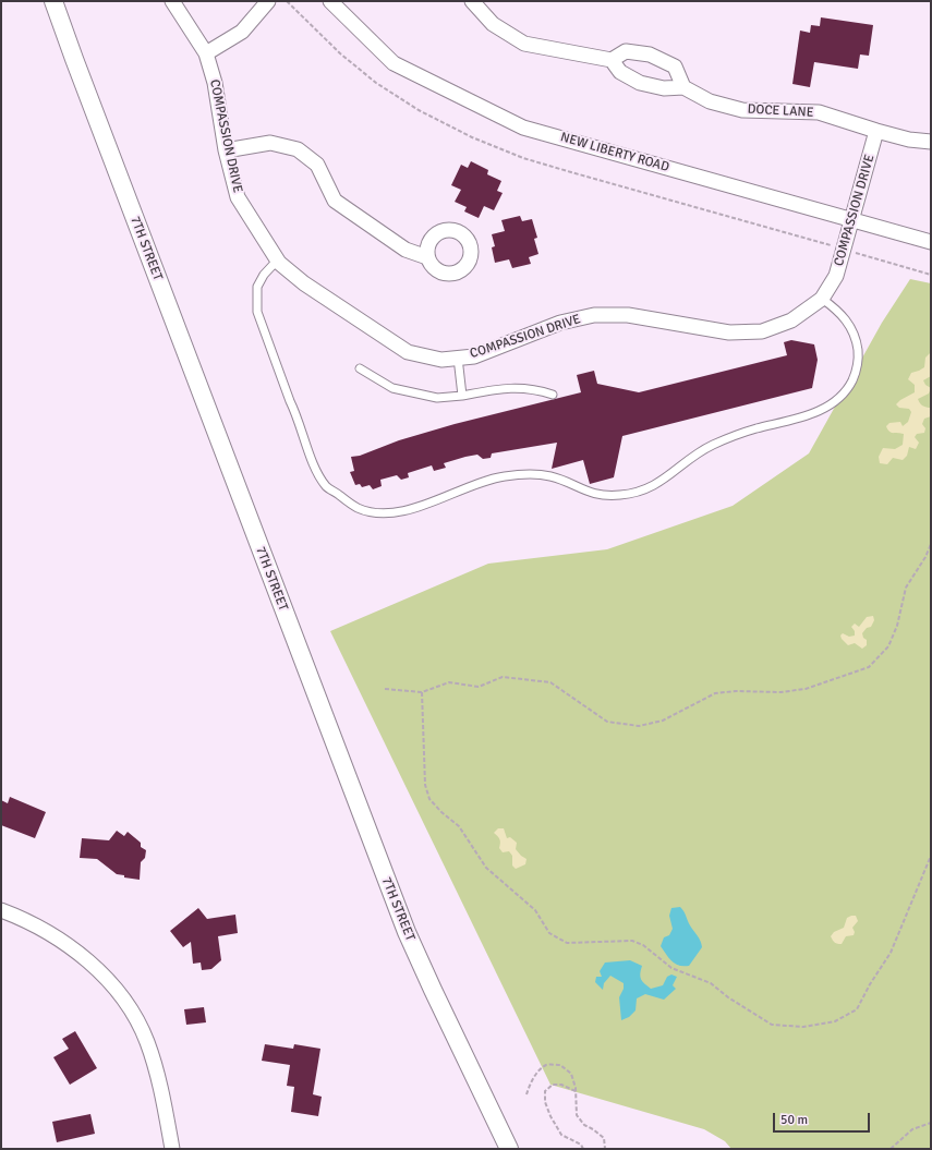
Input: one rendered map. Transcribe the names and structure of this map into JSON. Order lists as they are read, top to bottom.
{
  "streets": {
    "street": [
      "DOCE LANE",
      "COMPASSION DRIVE",
      "NEW LIBERTY ROAD",
      "7TH STREET"
    ]
  },
  "crossings": [
    ["DOCE LANE", "COMPASSION DRIVE"],
    ["COMPASSION DRIVE", "NEW LIBERTY ROAD"]
  ],
  "scale_bar": "50 m"
}
